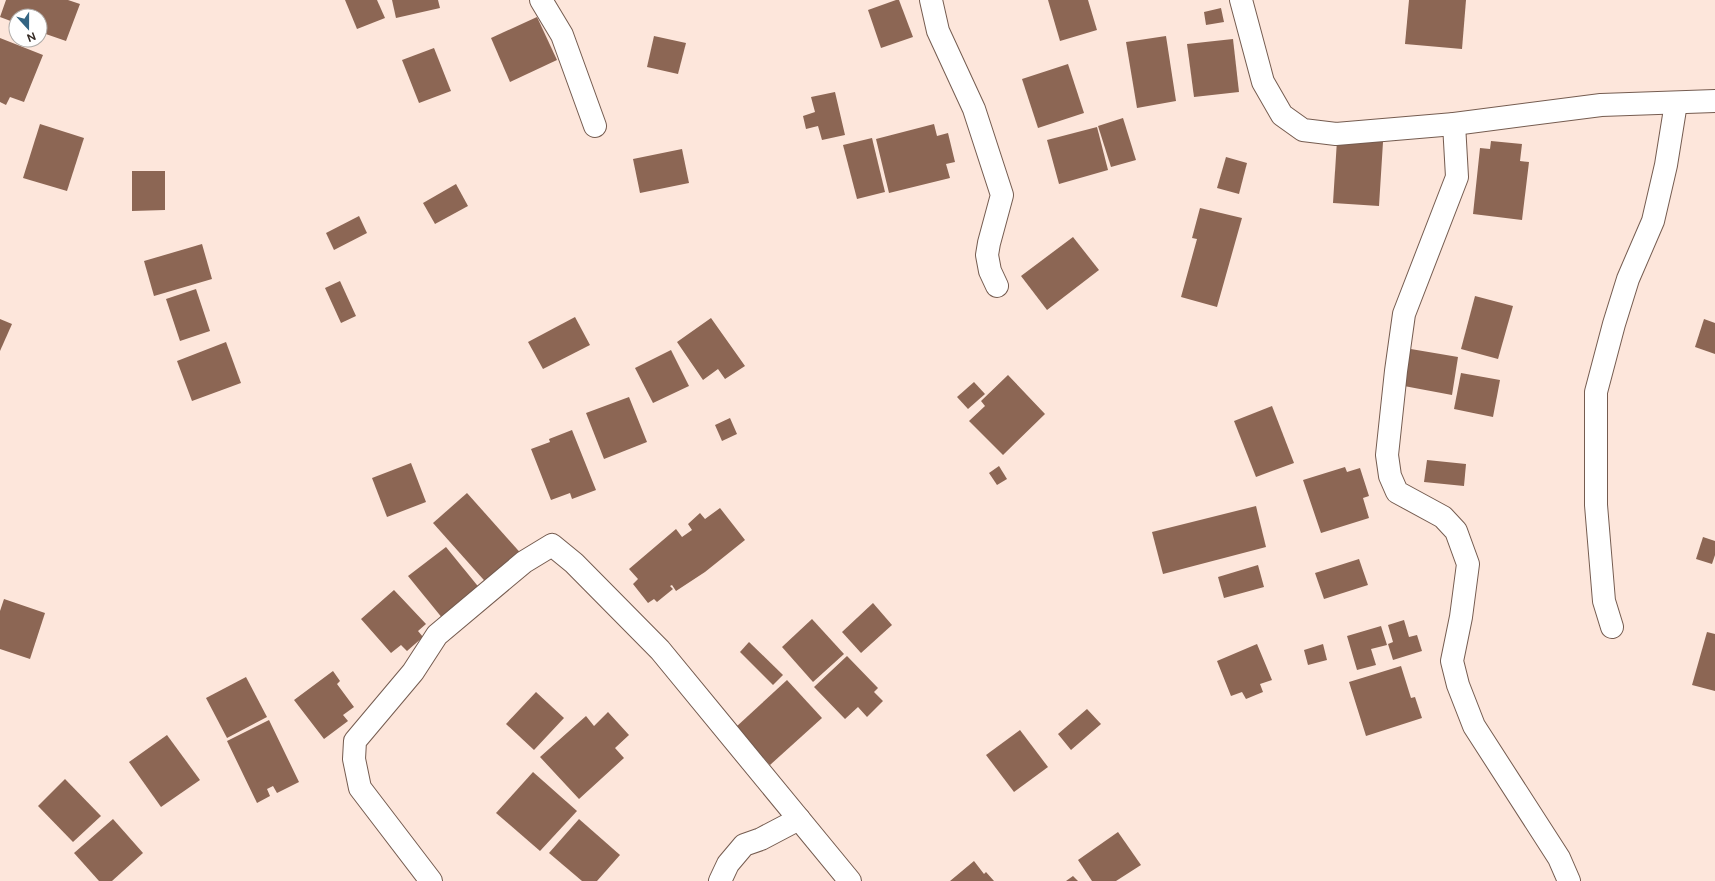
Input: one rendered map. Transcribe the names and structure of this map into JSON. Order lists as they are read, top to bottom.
{
  "north": "bottom"
}
